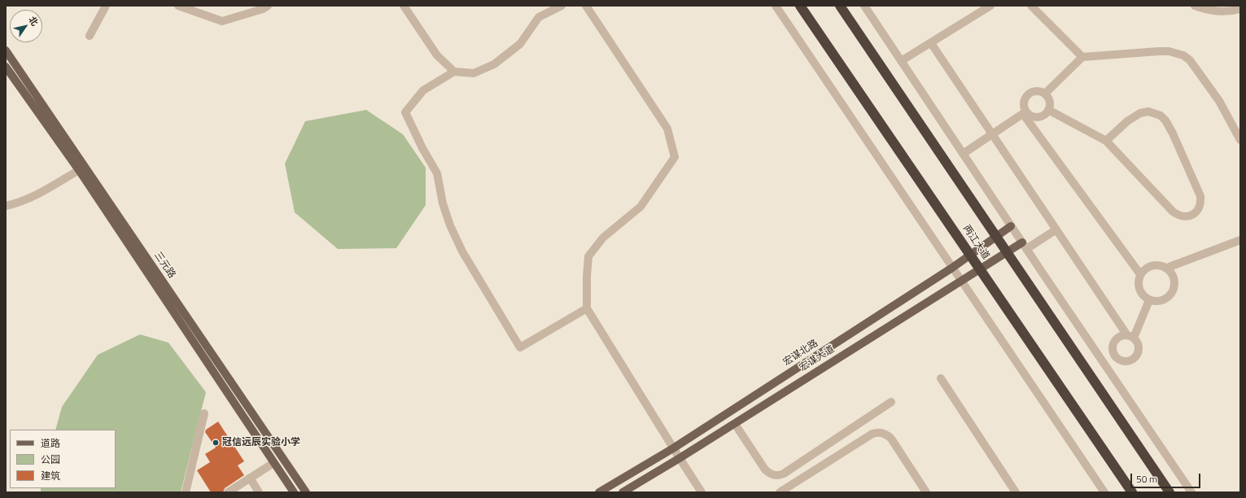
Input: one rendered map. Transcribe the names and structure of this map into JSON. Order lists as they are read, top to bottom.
{
  "streets": {
    "highway": ["两江大道"],
    "main road": ["三元路", "宏谋北路", "宏谋大道"]
  },
  "crossings": [
    ["两江大道", "宏谋北路"],
    ["两江大道", "宏谋大道"]
  ],
  "places": ["冠信远辰实验小学"],
  "legend": ["道路", "公园", "建筑"],
  "scale_bar": "50 m",
  "north": "top right"
}
